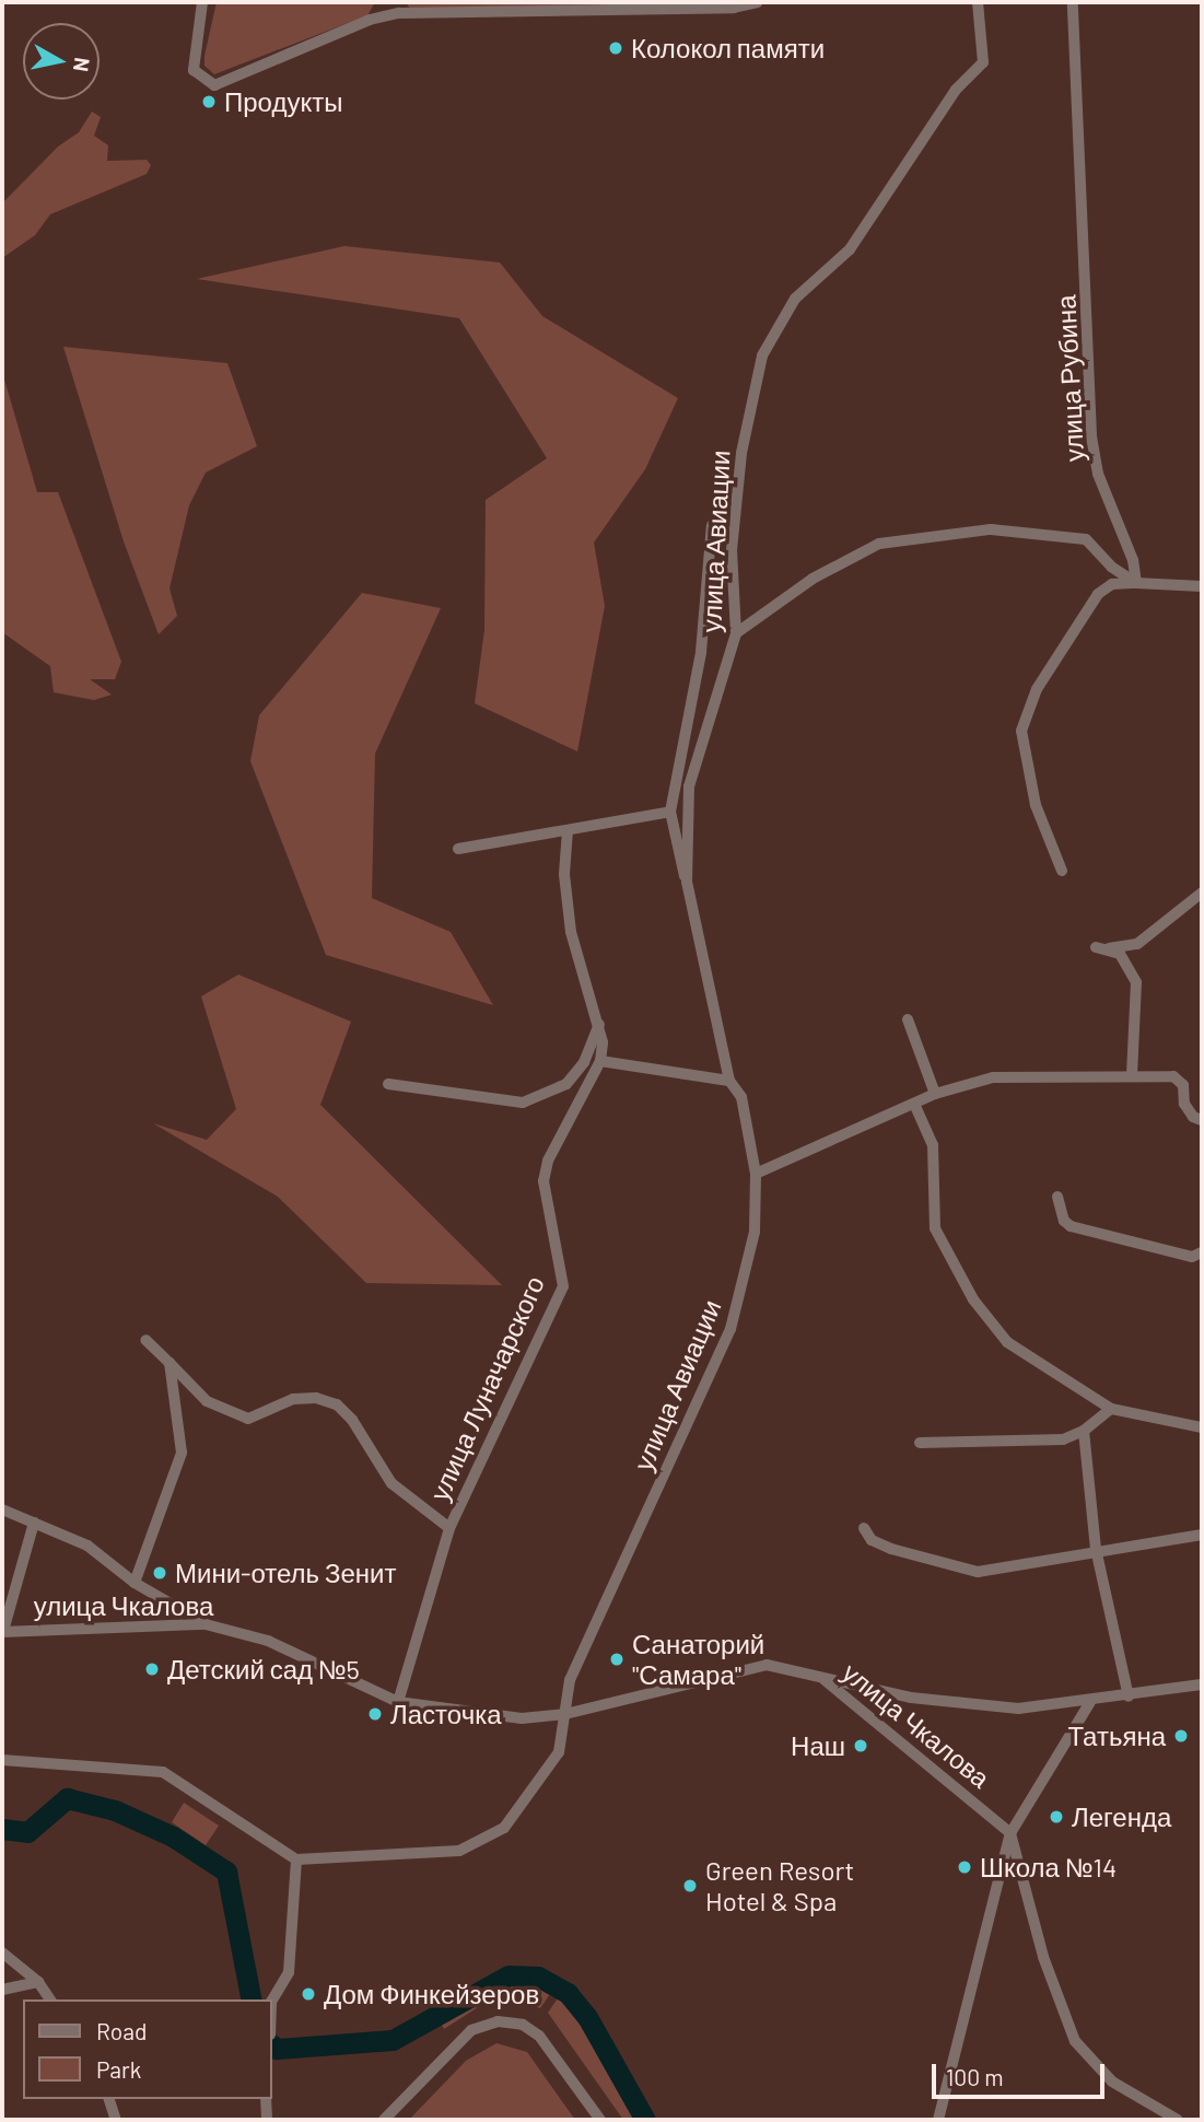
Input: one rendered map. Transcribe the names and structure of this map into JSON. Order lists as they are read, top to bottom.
{
  "streets": {
    "street": [
      "улица Рубина",
      "улица Авиации",
      "улица Луначарского",
      "улица Чкалова"
    ]
  },
  "crossings": [
    ["улица Авиации", "улица Чкалова"],
    ["улица Луначарского", "улица Чкалова"]
  ],
  "places": [
    "Колокол памяти",
    "Продукты",
    "Мини-отель Зенит",
    "Санаторий \"Самара\"",
    "Детский сад №5",
    "Ласточка",
    "Татьяна",
    "Наш",
    "Легенда",
    "Школа №14",
    "Green Resort Hotel & Spa",
    "Дом Финкейзеров"
  ],
  "legend": ["Road", "Park"],
  "scale_bar": "100 m",
  "north": "right"
}
